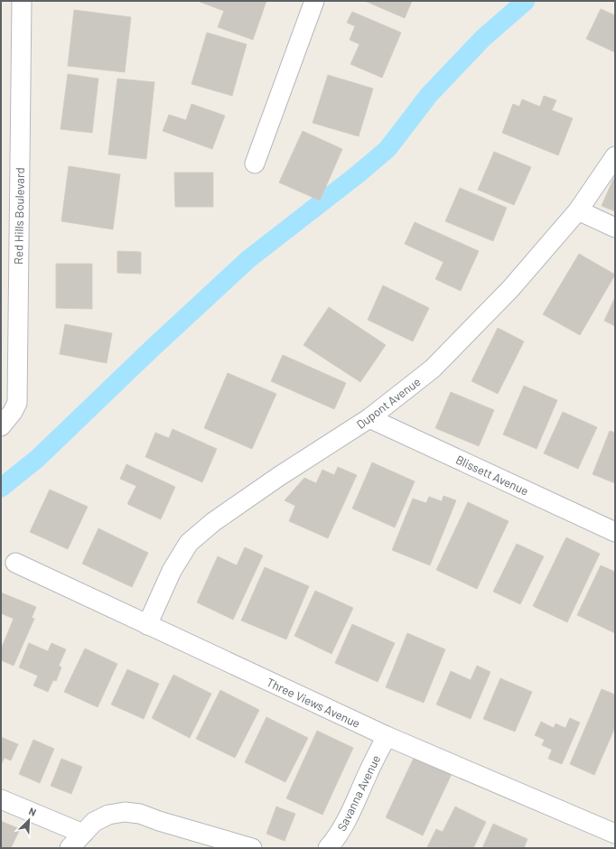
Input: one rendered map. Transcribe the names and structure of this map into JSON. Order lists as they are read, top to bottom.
{
  "streets": {
    "street": [
      "Red Hills Boulevard",
      "Dupont Avenue",
      "Blissett Avenue",
      "Three Views Avenue",
      "Savanna Avenue"
    ]
  },
  "crossings": [
    ["Dupont Avenue", "Blissett Avenue"],
    ["Dupont Avenue", "Three Views Avenue"],
    ["Three Views Avenue", "Savanna Avenue"]
  ],
  "north": "top right"
}
